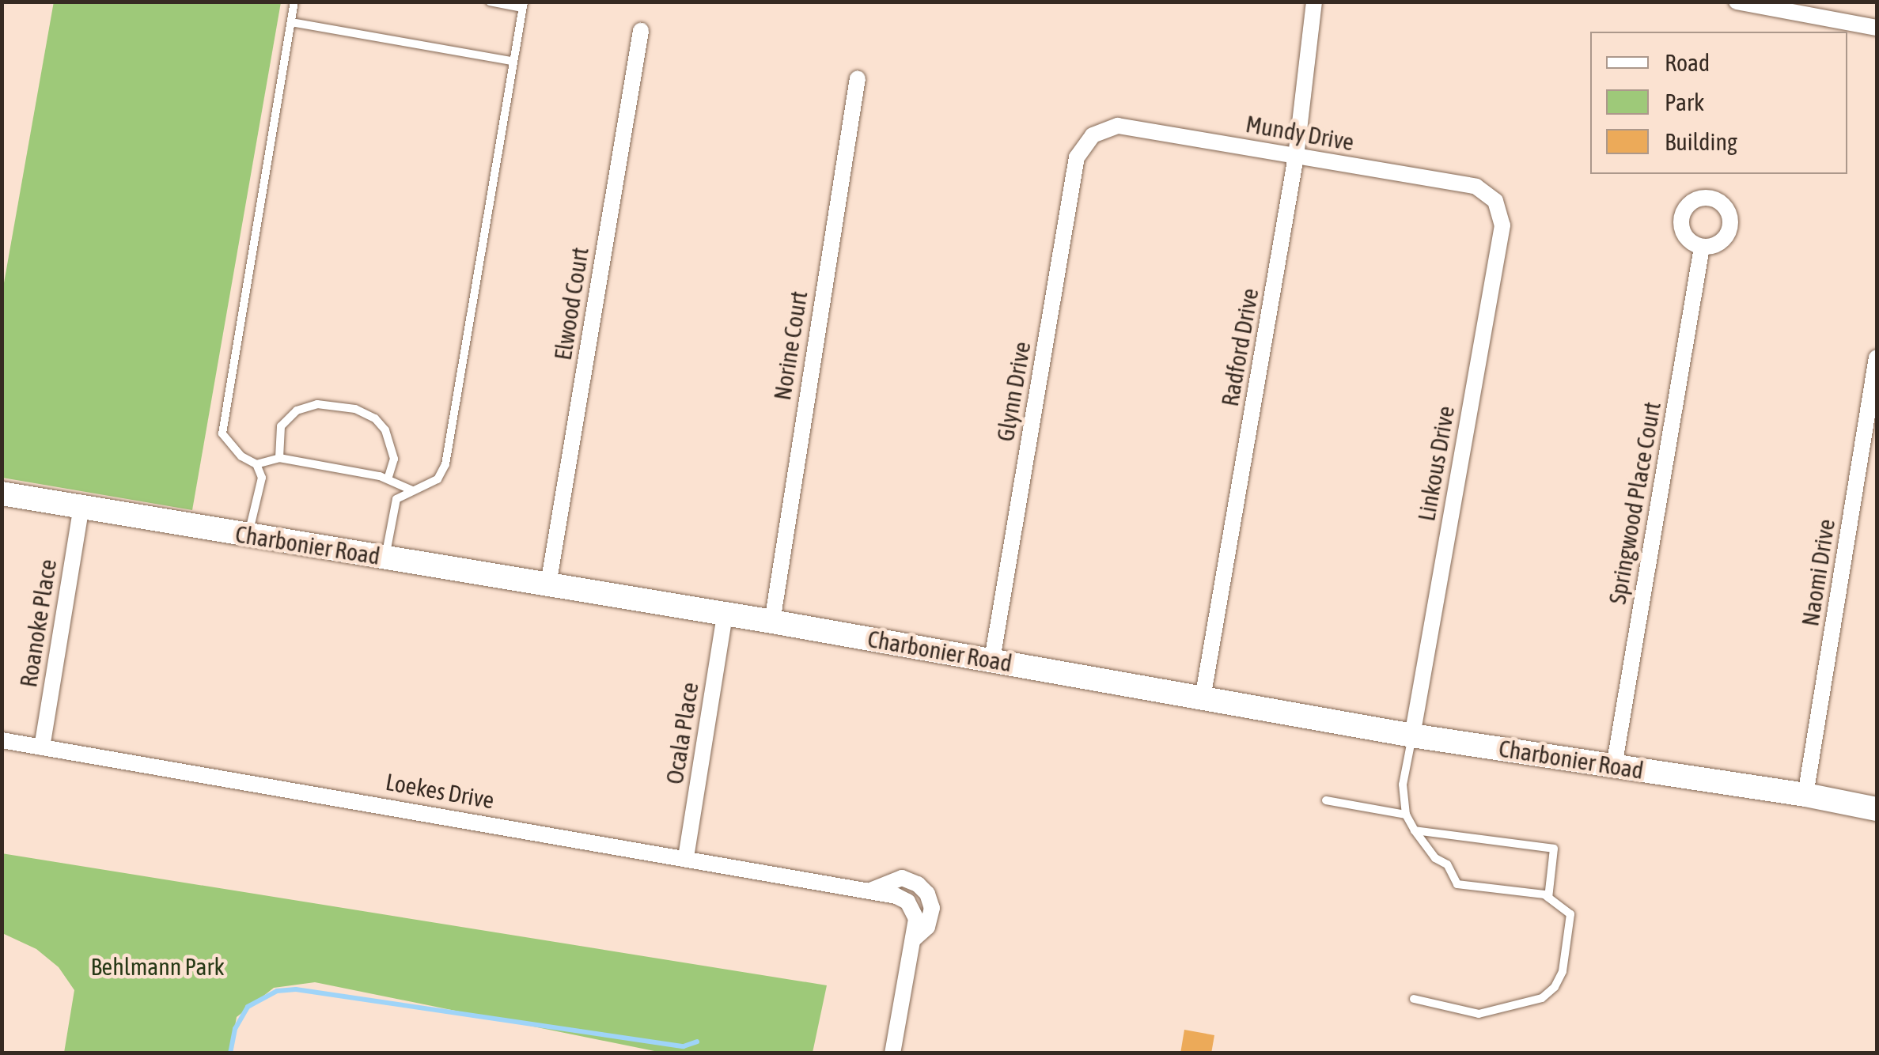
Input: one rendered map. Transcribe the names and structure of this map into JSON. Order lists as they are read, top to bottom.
{
  "streets": {
    "main road": ["Charbonier Road"],
    "street": [
      "Mundy Drive",
      "Elwood Court",
      "Norine Court",
      "Radford Drive",
      "Glynn Drive",
      "Linkous Drive",
      "Springwood Place Court",
      "Naomi Drive",
      "Roanoke Place",
      "Ocala Place",
      "Loekes Drive"
    ]
  },
  "crossings": [
    ["Mundy Drive", "Radford Drive"],
    ["Mundy Drive", "Glynn Drive"],
    ["Mundy Drive", "Linkous Drive"],
    ["Elwood Court", "Charbonier Road"],
    ["Norine Court", "Charbonier Road"],
    ["Radford Drive", "Charbonier Road"],
    ["Glynn Drive", "Charbonier Road"],
    ["Linkous Drive", "Charbonier Road"],
    ["Springwood Place Court", "Charbonier Road"],
    ["Charbonier Road", "Naomi Drive"],
    ["Charbonier Road", "Roanoke Place"],
    ["Charbonier Road", "Ocala Place"],
    ["Roanoke Place", "Loekes Drive"],
    ["Ocala Place", "Loekes Drive"]
  ],
  "parks": ["Behlmann Park"],
  "legend": ["Road", "Park", "Building"]
}
